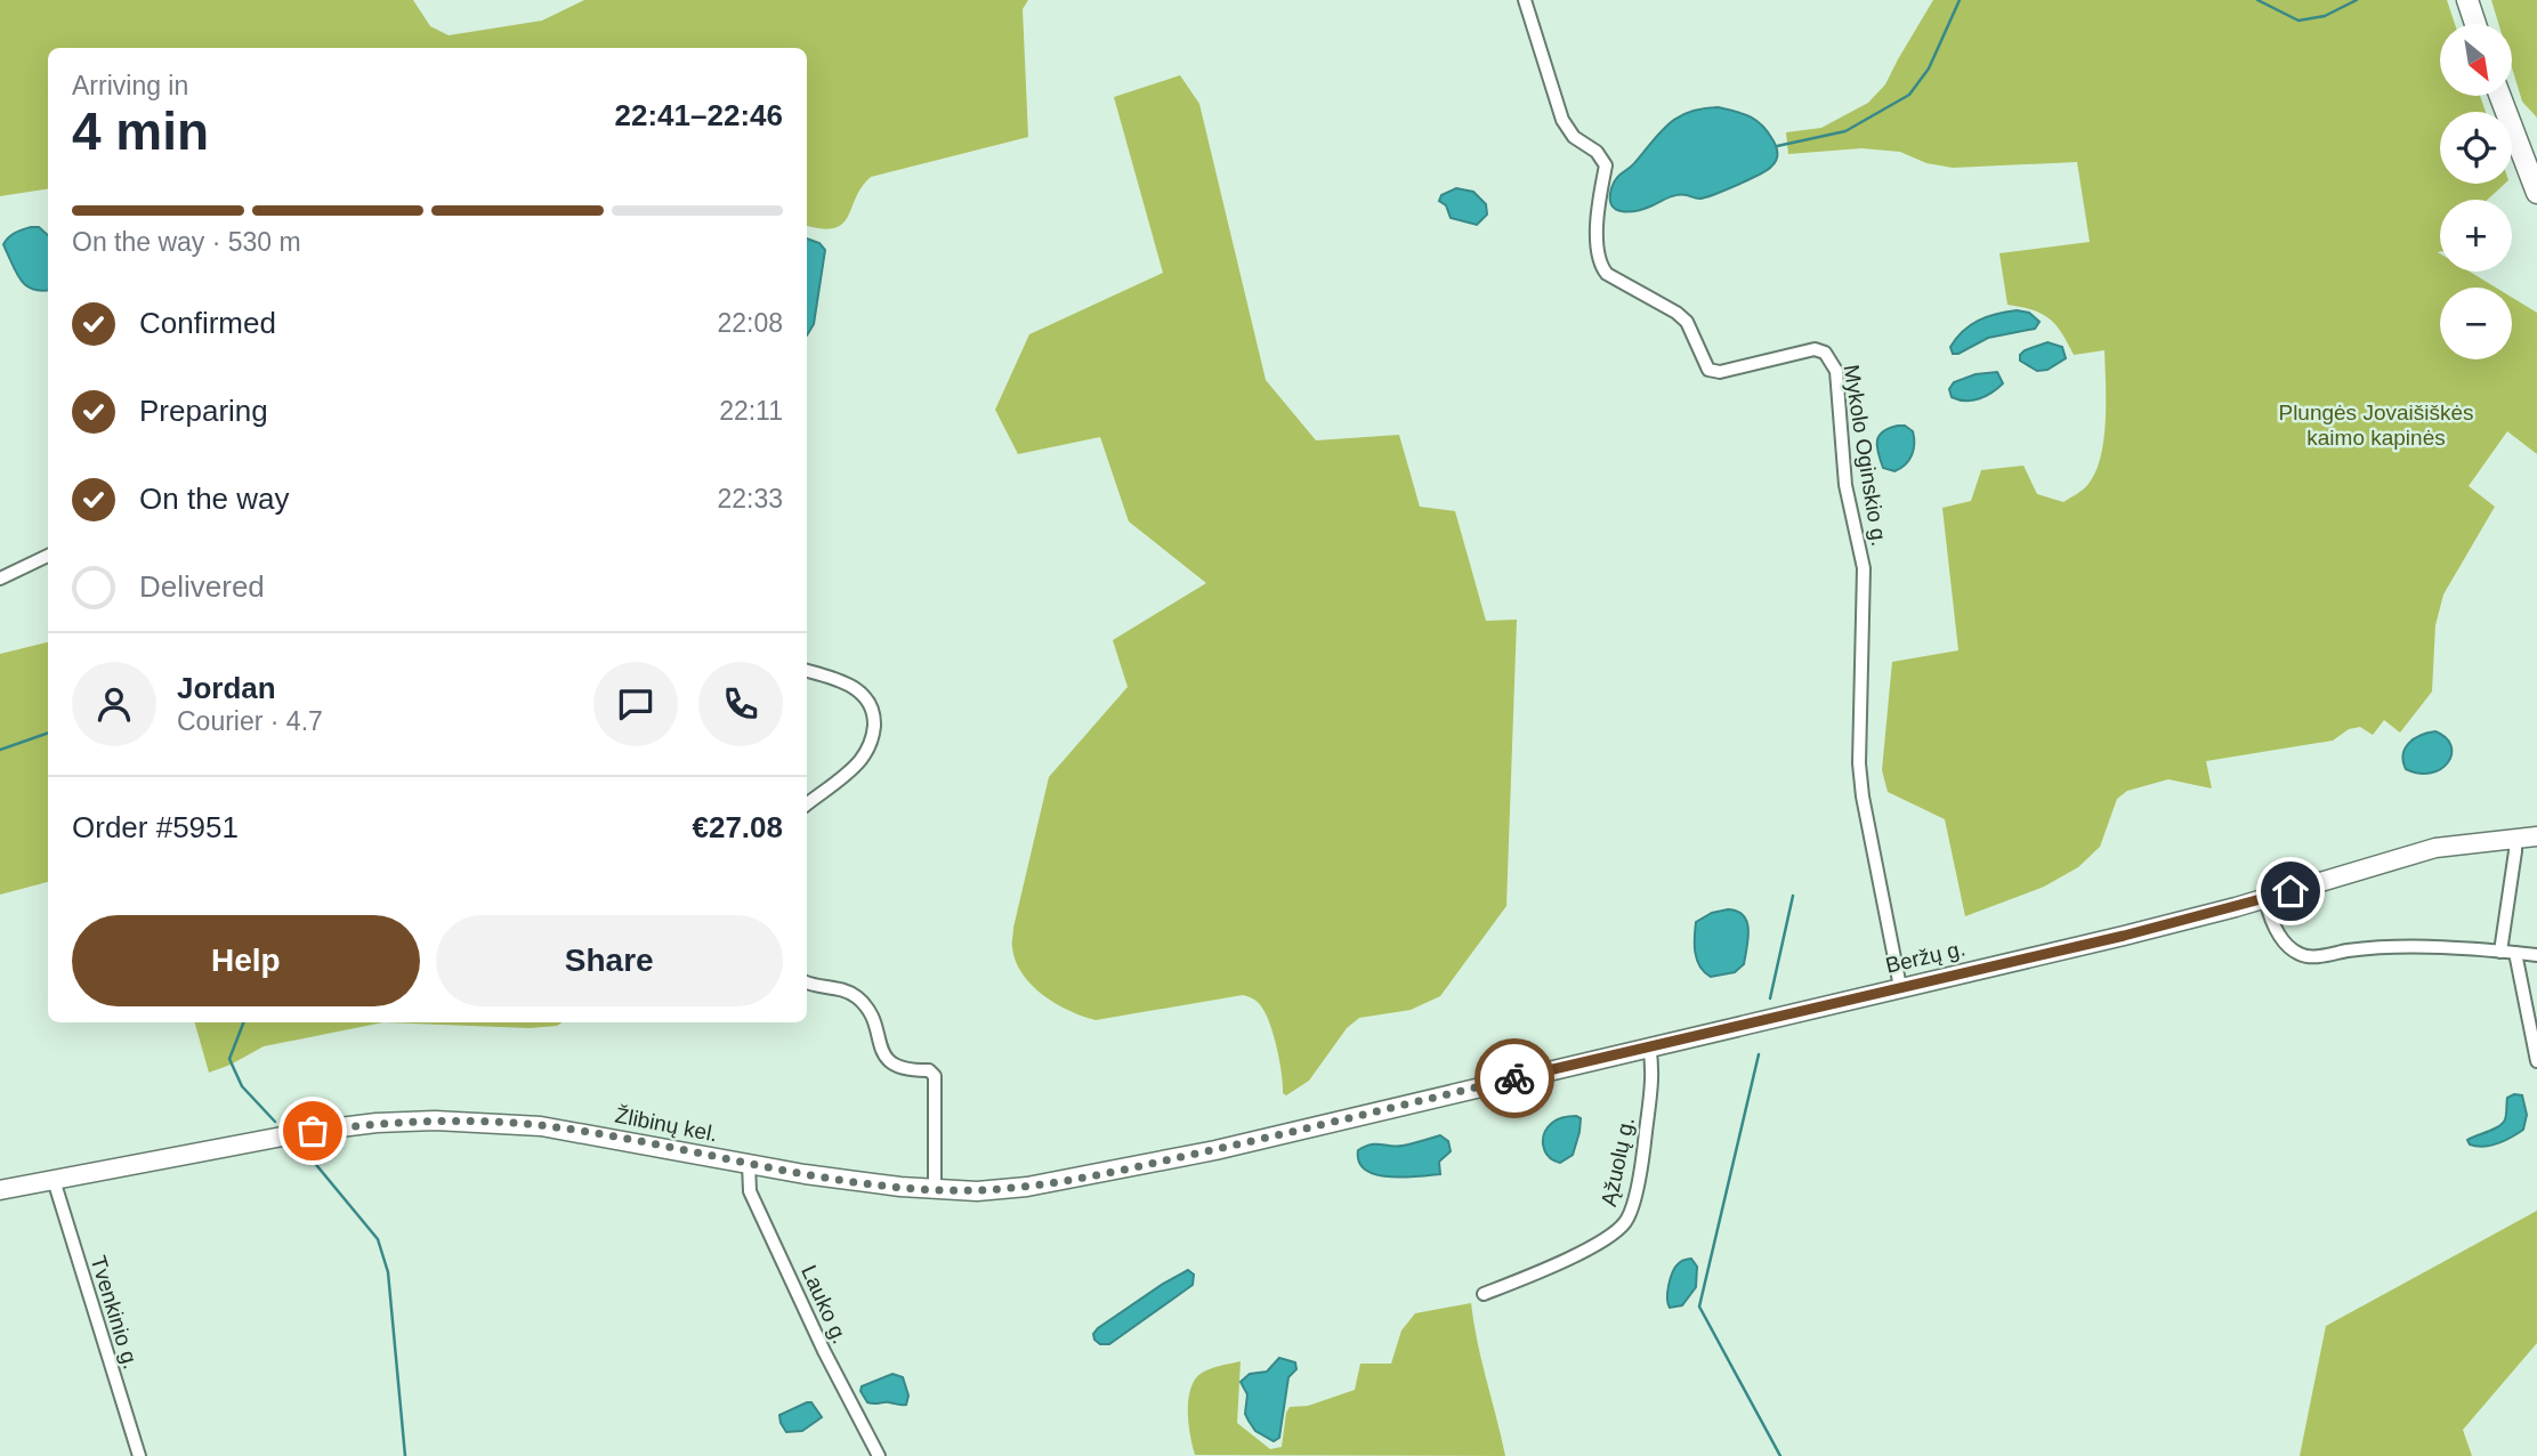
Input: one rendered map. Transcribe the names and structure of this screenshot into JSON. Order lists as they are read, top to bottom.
{
  "streets": {
    "main road": ["Beržų g.", "Žlibinų kel."],
    "street": [
      "Mykolo Oginskio g.",
      "Ąžuolų g.",
      "Lauko g.",
      "Tvenkinio g."
    ]
  },
  "crossings": [
    ["Mykolo Oginskio g.", "Beržų g."],
    ["Beržų g.", "Žlibinų kel."],
    ["Beržų g.", "Ąžuolų g."],
    ["Žlibinų kel.", "Lauko g."],
    ["Žlibinų kel.", "Tvenkinio g."]
  ],
  "parks": ["Plungės Jovaišiškės kaimo kapinės"],
  "north": "bottom right",
  "page": {
    "map_buttons": ["+", "−"],
    "heading": ["4 min", "Arriving in", "22:41–22:46"],
    "panel": [
      "Jordan",
      "Courier · 4.7",
      "Order #5951",
      "€27.08"
    ],
    "bar": "On the way · 530 m",
    "list": [
      ["Confirmed", "22:08"],
      ["Preparing", "22:11"],
      ["On the way", "22:33"],
      "Delivered"
    ],
    "buttons": ["Help", "Share"]
  }
}
